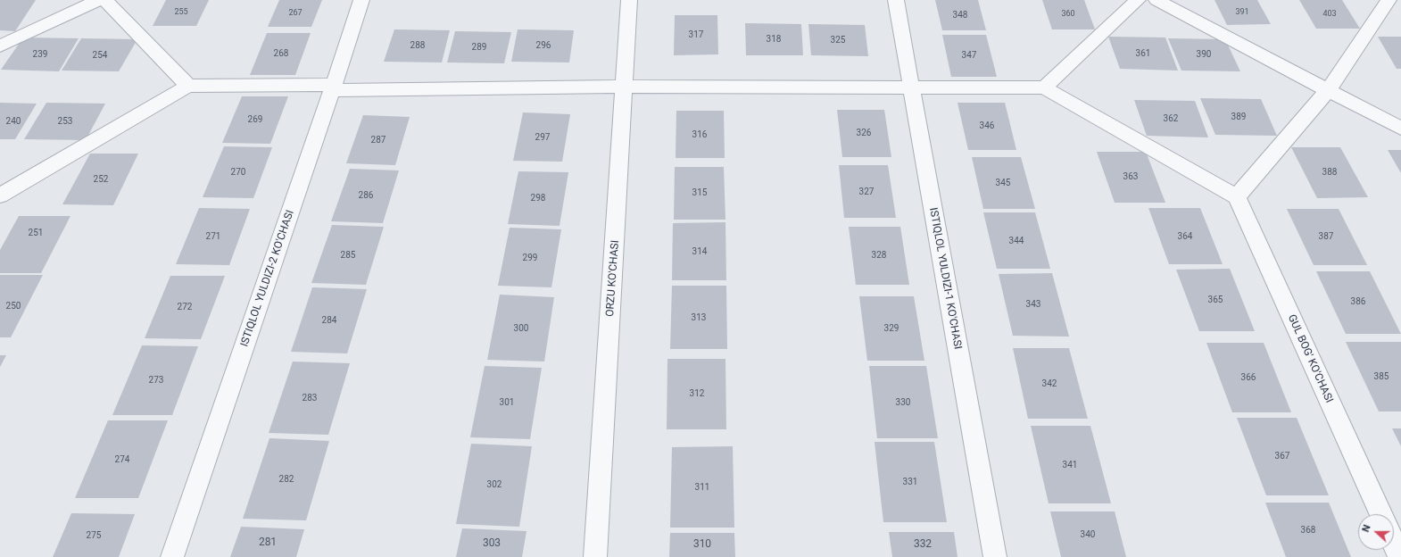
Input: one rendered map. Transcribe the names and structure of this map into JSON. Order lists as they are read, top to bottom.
{
  "streets": {
    "street": [
      "ISTIQLOL YULDIZI-2 KO'CHASI",
      "ORZU KO'CHASI",
      "ISTIQLOL YULDIZI-1 KO'CHASI",
      "GUL BOG' KO'CHASI"
    ]
  },
  "house_numbers": [
    "255",
    "391",
    "267",
    "360",
    "403",
    "348",
    "317",
    "318",
    "325",
    "288",
    "296",
    "289",
    "268",
    "361",
    "239",
    "390",
    "254",
    "347",
    "389",
    "362",
    "269",
    "240",
    "253",
    "346",
    "326",
    "316",
    "297",
    "287",
    "270",
    "388",
    "363",
    "252",
    "345",
    "327",
    "315",
    "286",
    "298",
    "251",
    "271",
    "364",
    "387",
    "344",
    "314",
    "285",
    "328",
    "299",
    "365",
    "386",
    "343",
    "250",
    "272",
    "313",
    "284",
    "300",
    "329",
    "385",
    "366",
    "273",
    "342",
    "312",
    "283",
    "301",
    "330",
    "367",
    "274",
    "341",
    "282",
    "331",
    "302",
    "311",
    "368",
    "340",
    "275",
    "281",
    "303",
    "310",
    "332"
  ],
  "north": "left"
}
